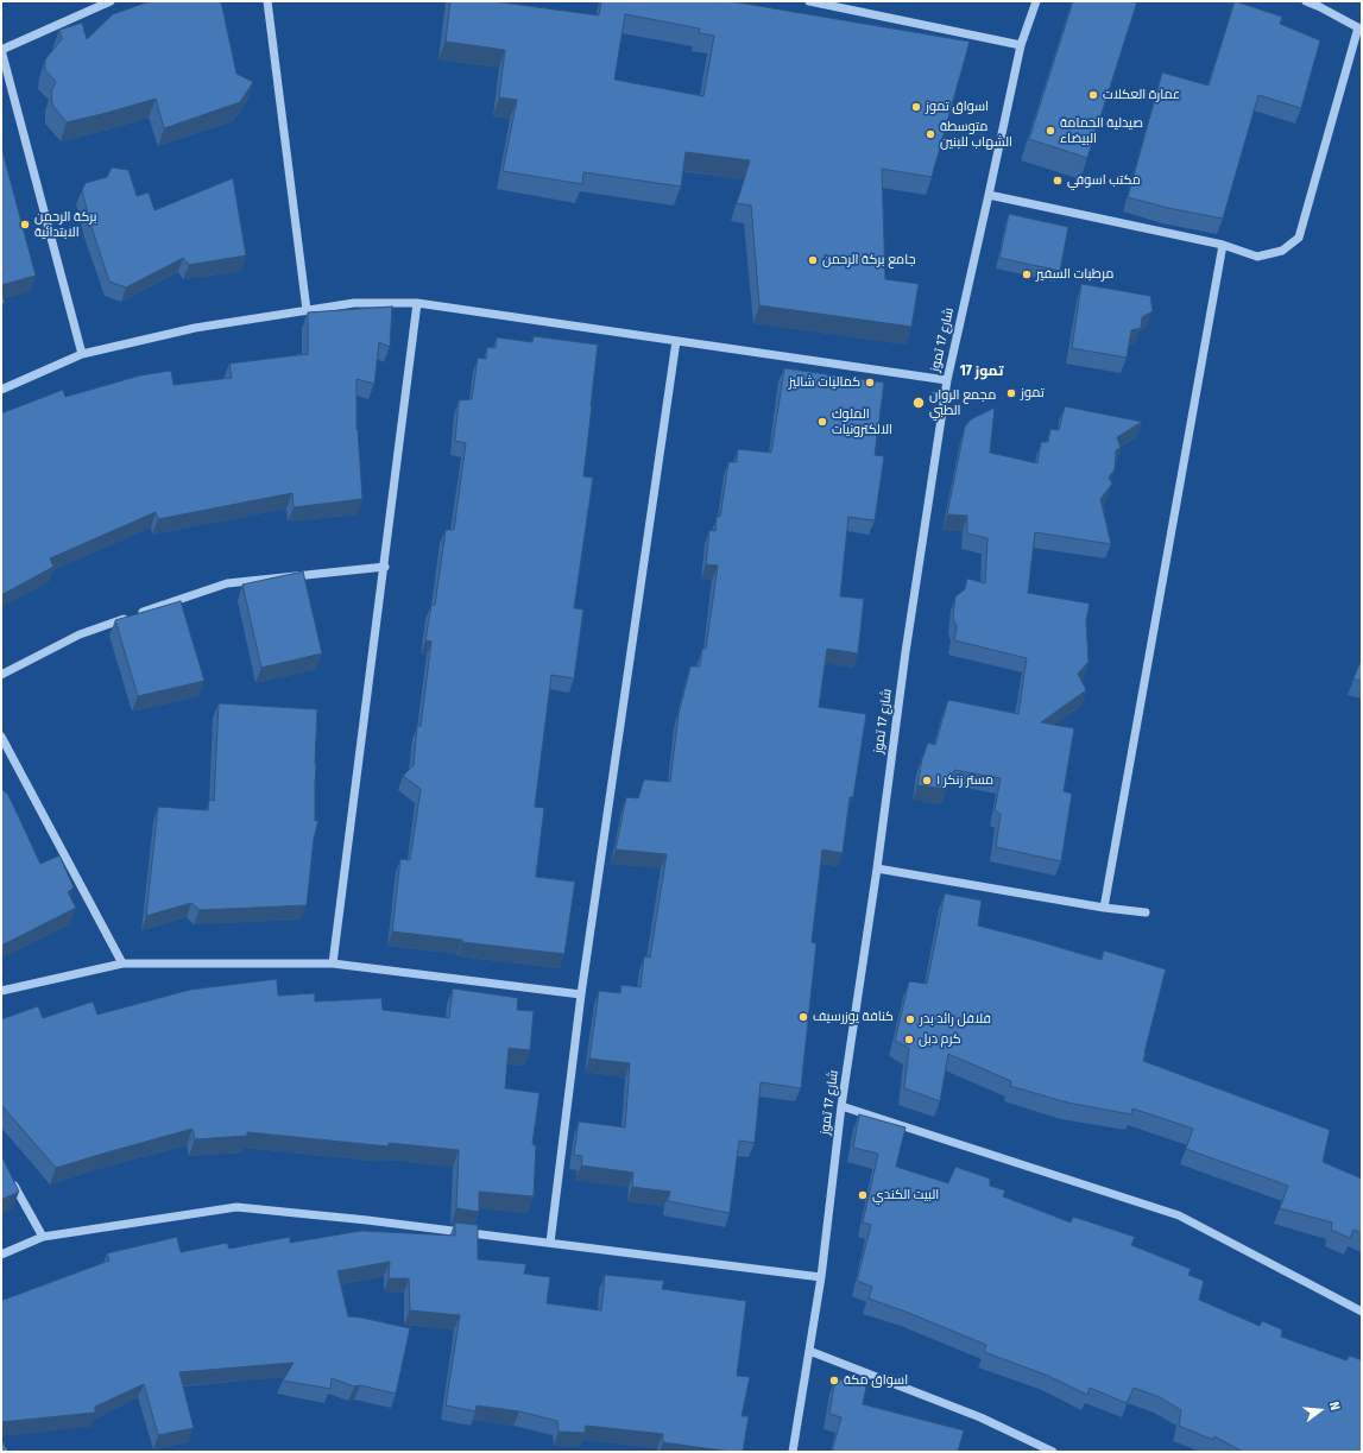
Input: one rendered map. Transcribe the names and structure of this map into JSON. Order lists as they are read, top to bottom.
{
  "streets": {
    "street": ["شارع 17 تموز"]
  },
  "districts": ["17 تموز"],
  "places": [
    "عمارة العكلات",
    "اسواق تموز",
    "صيدلية الحمامة البيضاء",
    "متوسطة الشهاب للبنين",
    "مكتب اسوفي",
    "بركة الرحمن الابتدائية",
    "جامع بركة الرحمن",
    "مرطبات السفير",
    "كماليات شاليز",
    "تموز",
    "مجمع الروان الطبي",
    "الملوك الالكترونيات",
    "مستر زنكر ١",
    "كنافة يوزرسيف",
    "فلافل رائد بدر",
    "كرم دبل",
    "البيت الكندي",
    "اسواق مكة"
  ],
  "north": "right"
}
